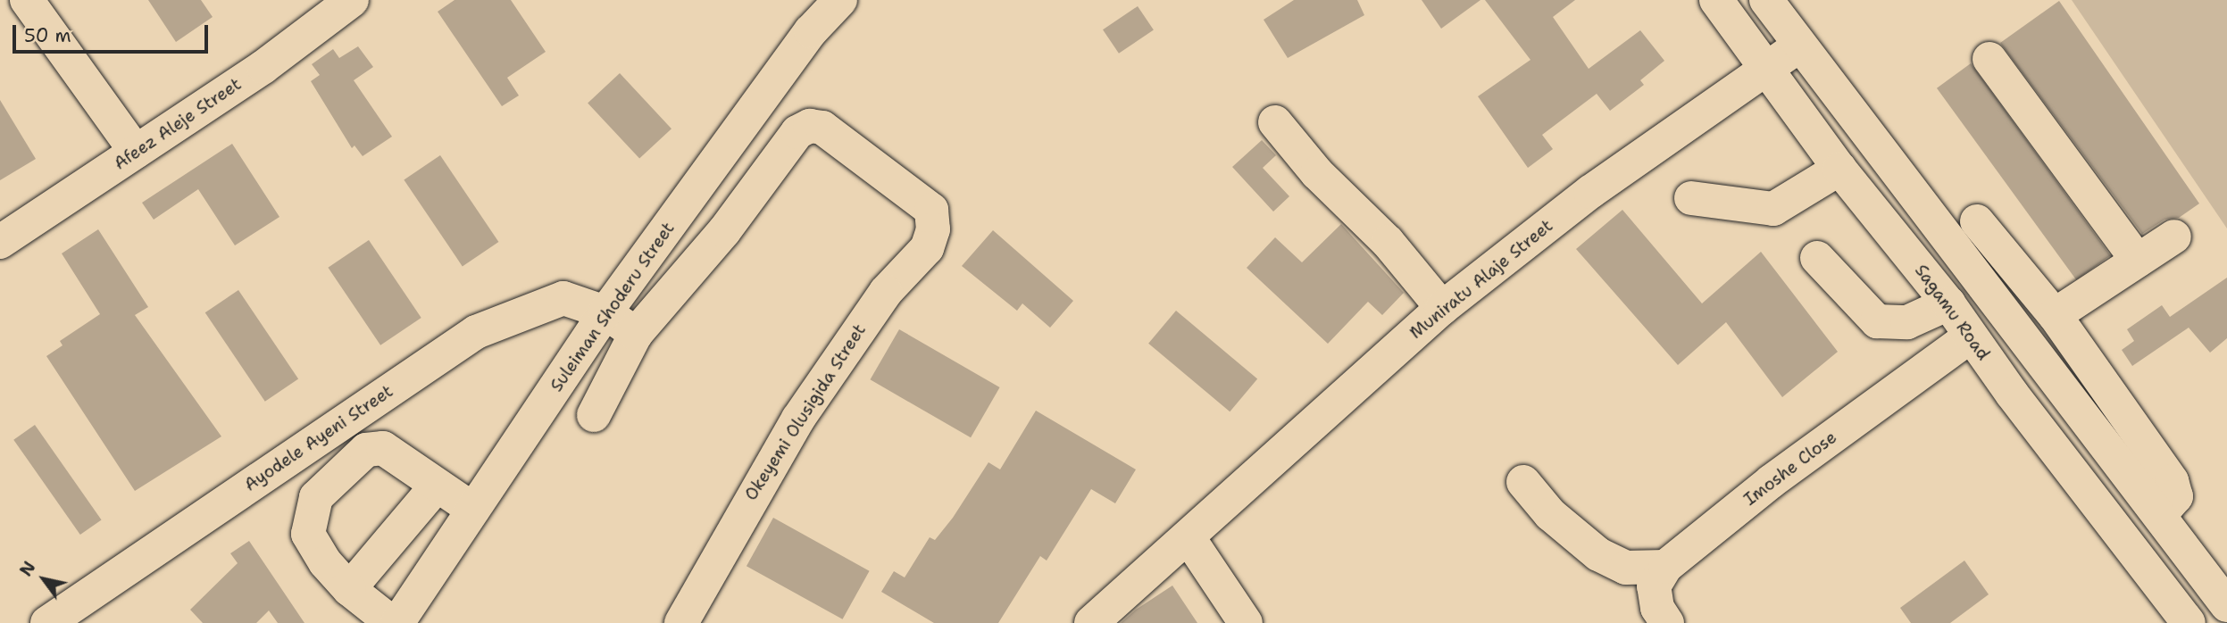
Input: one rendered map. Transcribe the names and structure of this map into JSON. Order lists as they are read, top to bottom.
{
  "streets": {
    "main road": [
      "Afeez Aleje Street",
      "Muniratu Alaje Street",
      "Suleiman Shoderu Street",
      "Sagamu Road",
      "Okeyemi Olusigida Street",
      "Ayodele Ayeni Street",
      "Imoshe Close"
    ]
  },
  "crossings": [
    ["Muniratu Alaje Street", "Sagamu Road"],
    ["Suleiman Shoderu Street", "Ayodele Ayeni Street"],
    ["Sagamu Road", "Imoshe Close"],
    ["Okeyemi Olusigida Street", "Ayodele Ayeni Street"]
  ],
  "scale_bar": "50 m",
  "north": "top left"
}
